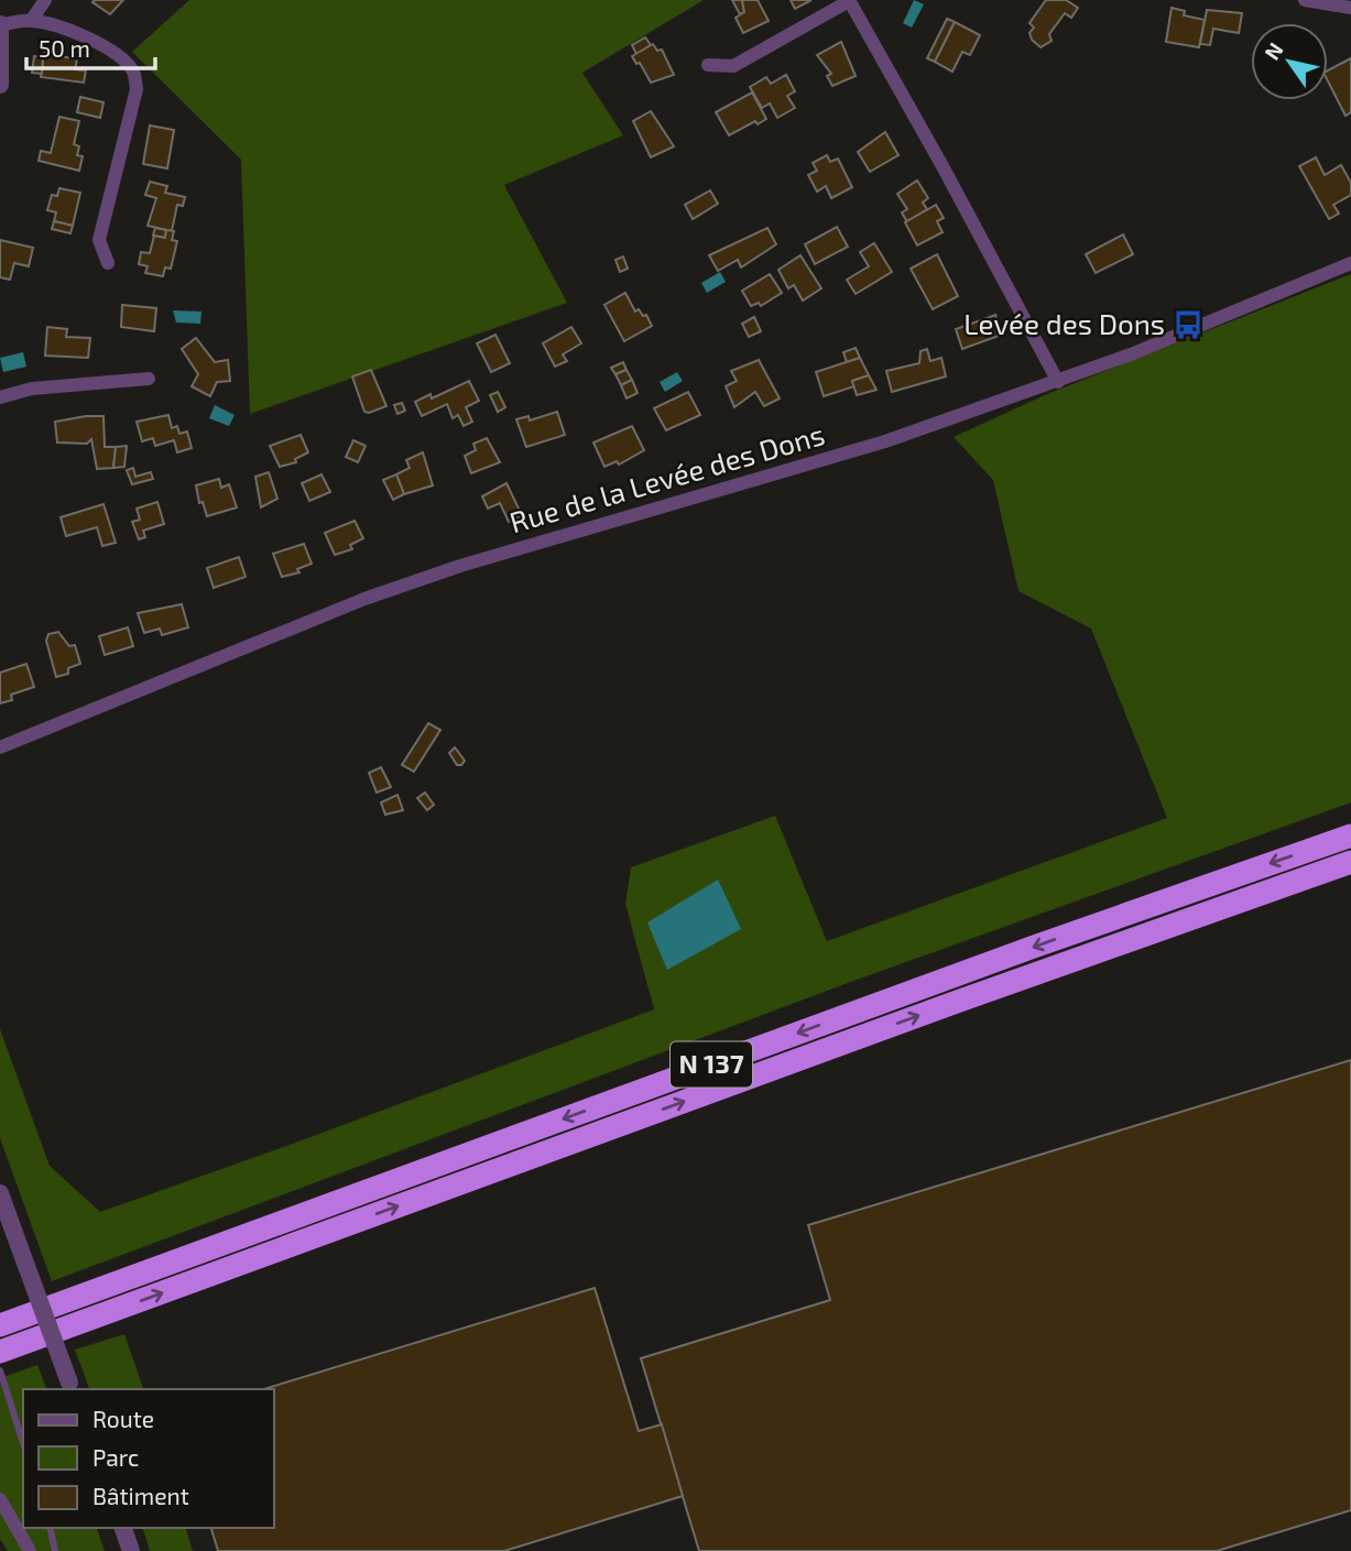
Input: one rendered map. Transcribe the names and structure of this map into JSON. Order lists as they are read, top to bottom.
{
  "streets": {
    "highway": ["N 137"],
    "street": ["Rue de la Levée des Dons"]
  },
  "places": {
    "bus stop": ["Levée des Dons"]
  },
  "legend": ["Route", "Parc", "Bâtiment"],
  "scale_bar": "50 m",
  "north": "top left"
}
